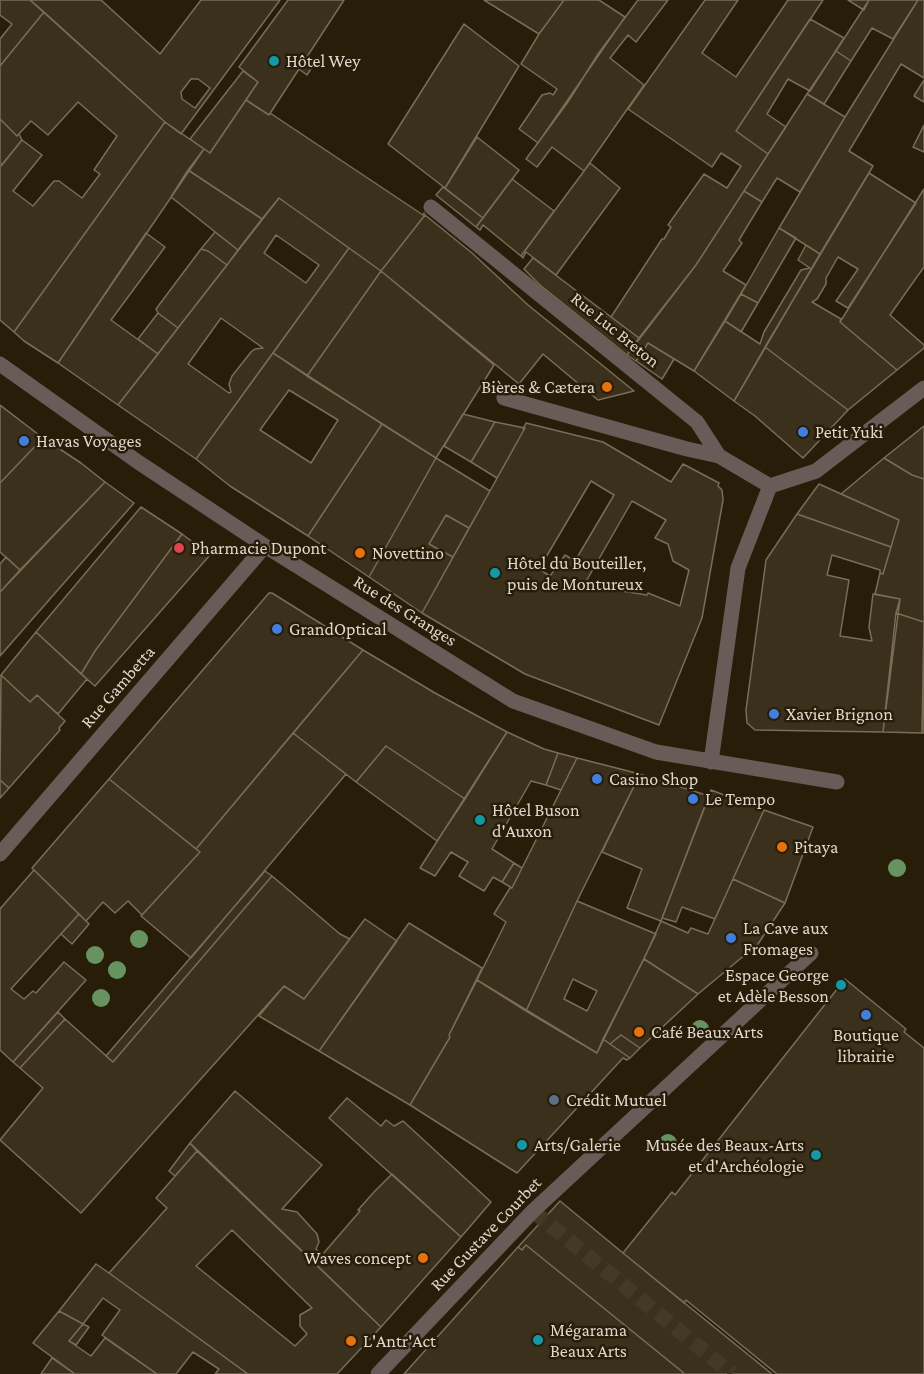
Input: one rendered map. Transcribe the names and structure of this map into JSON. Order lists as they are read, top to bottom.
{
  "streets": {
    "street": [
      "Rue Luc Breton",
      "Rue des Granges",
      "Rue Gambetta",
      "Rue Gustave Courbet"
    ]
  },
  "crossings": [
    ["Rue des Granges", "Rue Gambetta"]
  ],
  "places": [
    "Hôtel Wey",
    "Bières & Cætera",
    "Petit Yuki",
    "Havas Voyages",
    "Pharmacie Dupont",
    "Novettino",
    "Hôtel du Bouteiller, puis de Montureux",
    "GrandOptical",
    "Xavier Brignon",
    "Casino Shop",
    "Le Tempo",
    "Hôtel Buson d'Auxon",
    "Pitaya",
    "La Cave aux Fromages",
    "Espace George et Adèle Besson",
    "Boutique librairie",
    "Café Beaux Arts",
    "Crédit Mutuel",
    "Arts/Galerie",
    "Musée des Beaux-Arts et d'Archéologie",
    "Waves concept",
    "Mégarama Beaux Arts",
    "L'Antr'Act"
  ]
}
